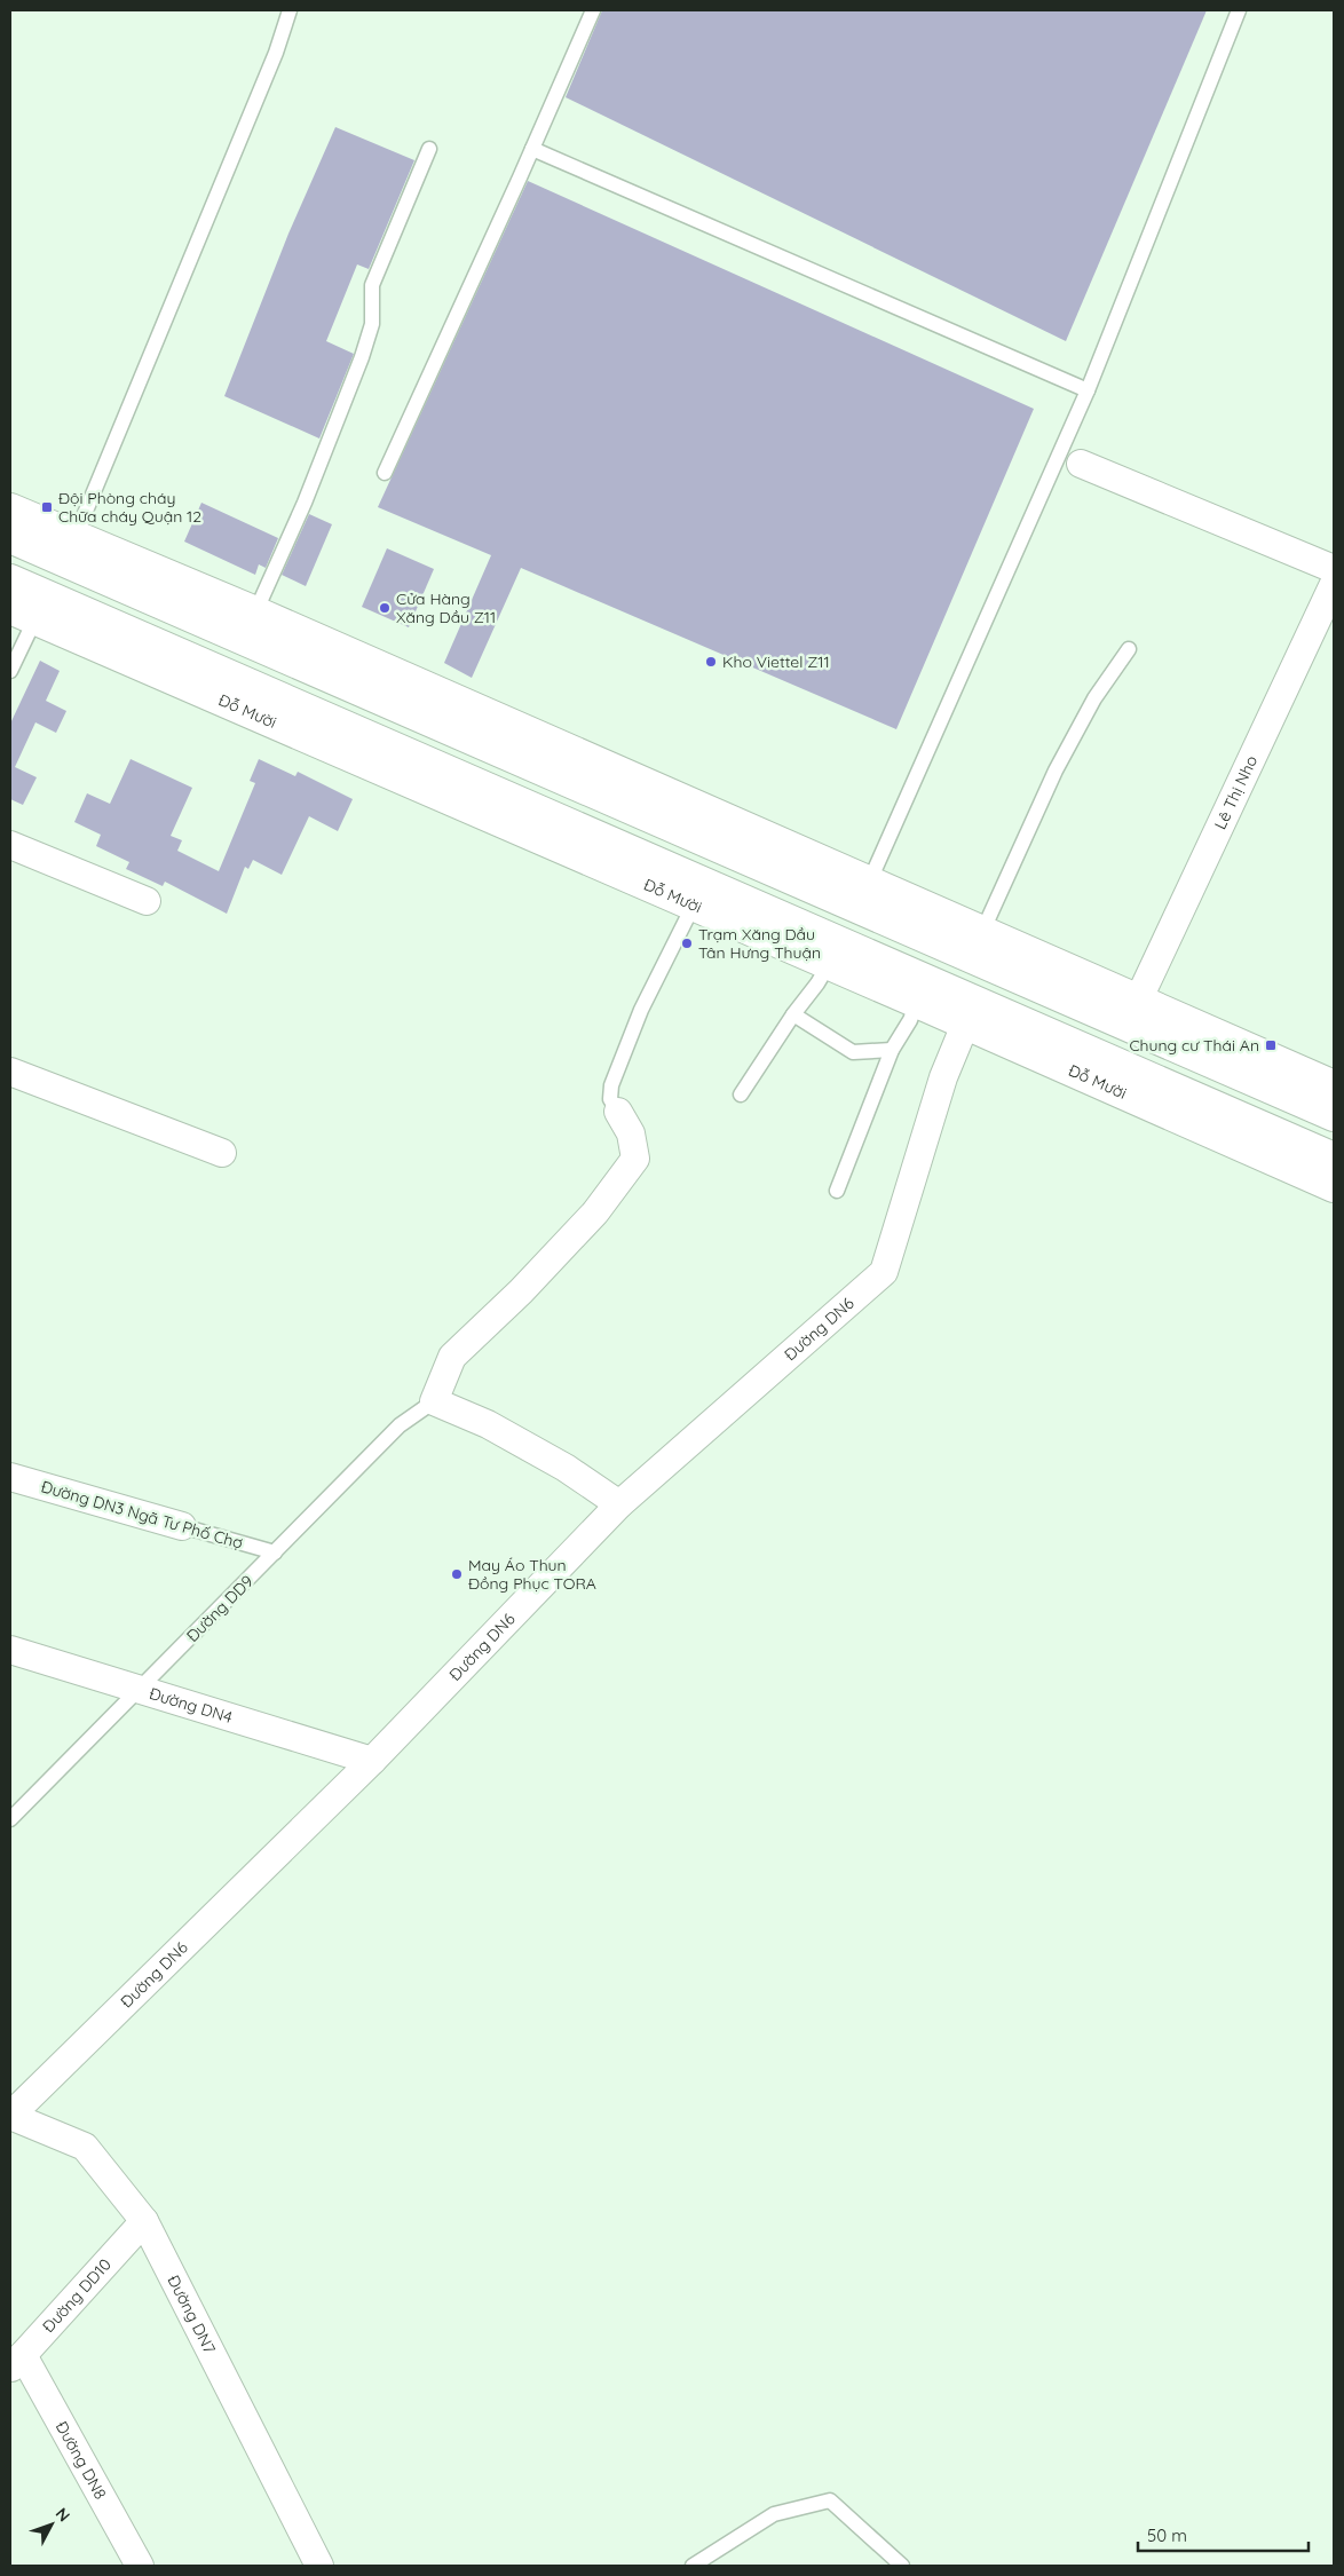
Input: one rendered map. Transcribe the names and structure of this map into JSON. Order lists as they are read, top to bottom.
{
  "streets": {
    "highway": ["Đỗ Mười"],
    "street": [
      "Lê Thị Nho",
      "Đường DN6",
      "Đường DN3 Ngã Tư Phố Chợ",
      "Đường DN4",
      "Đường DD10",
      "Đường DN7",
      "Đường DN8"
    ],
    "lane": ["Đường DD9"]
  },
  "crossings": [
    ["Đỗ Mười", "Đường DN6"],
    ["Đường DN6", "Đường DN4"],
    ["Đường DN6", "Đường DN7"],
    ["Đường DN3 Ngã Tư Phố Chợ", "Đường DD9"],
    ["Đường DD9", "Đường DN4"],
    ["Đường DD10", "Đường DN7"],
    ["Đường DD10", "Đường DN8"]
  ],
  "places": {
    "transit": ["Đội Phòng cháy Chữa cháy Quận 12", "Chung cư Thái An"],
    "other": [
      "Cửa Hàng Xăng Dầu Z11",
      "Kho Viettel Z11",
      "Trạm Xăng Dầu Tân Hưng Thuận",
      "May Áo Thun Đồng Phục TORA"
    ]
  },
  "scale_bar": "50 m",
  "north": "top right"
}
